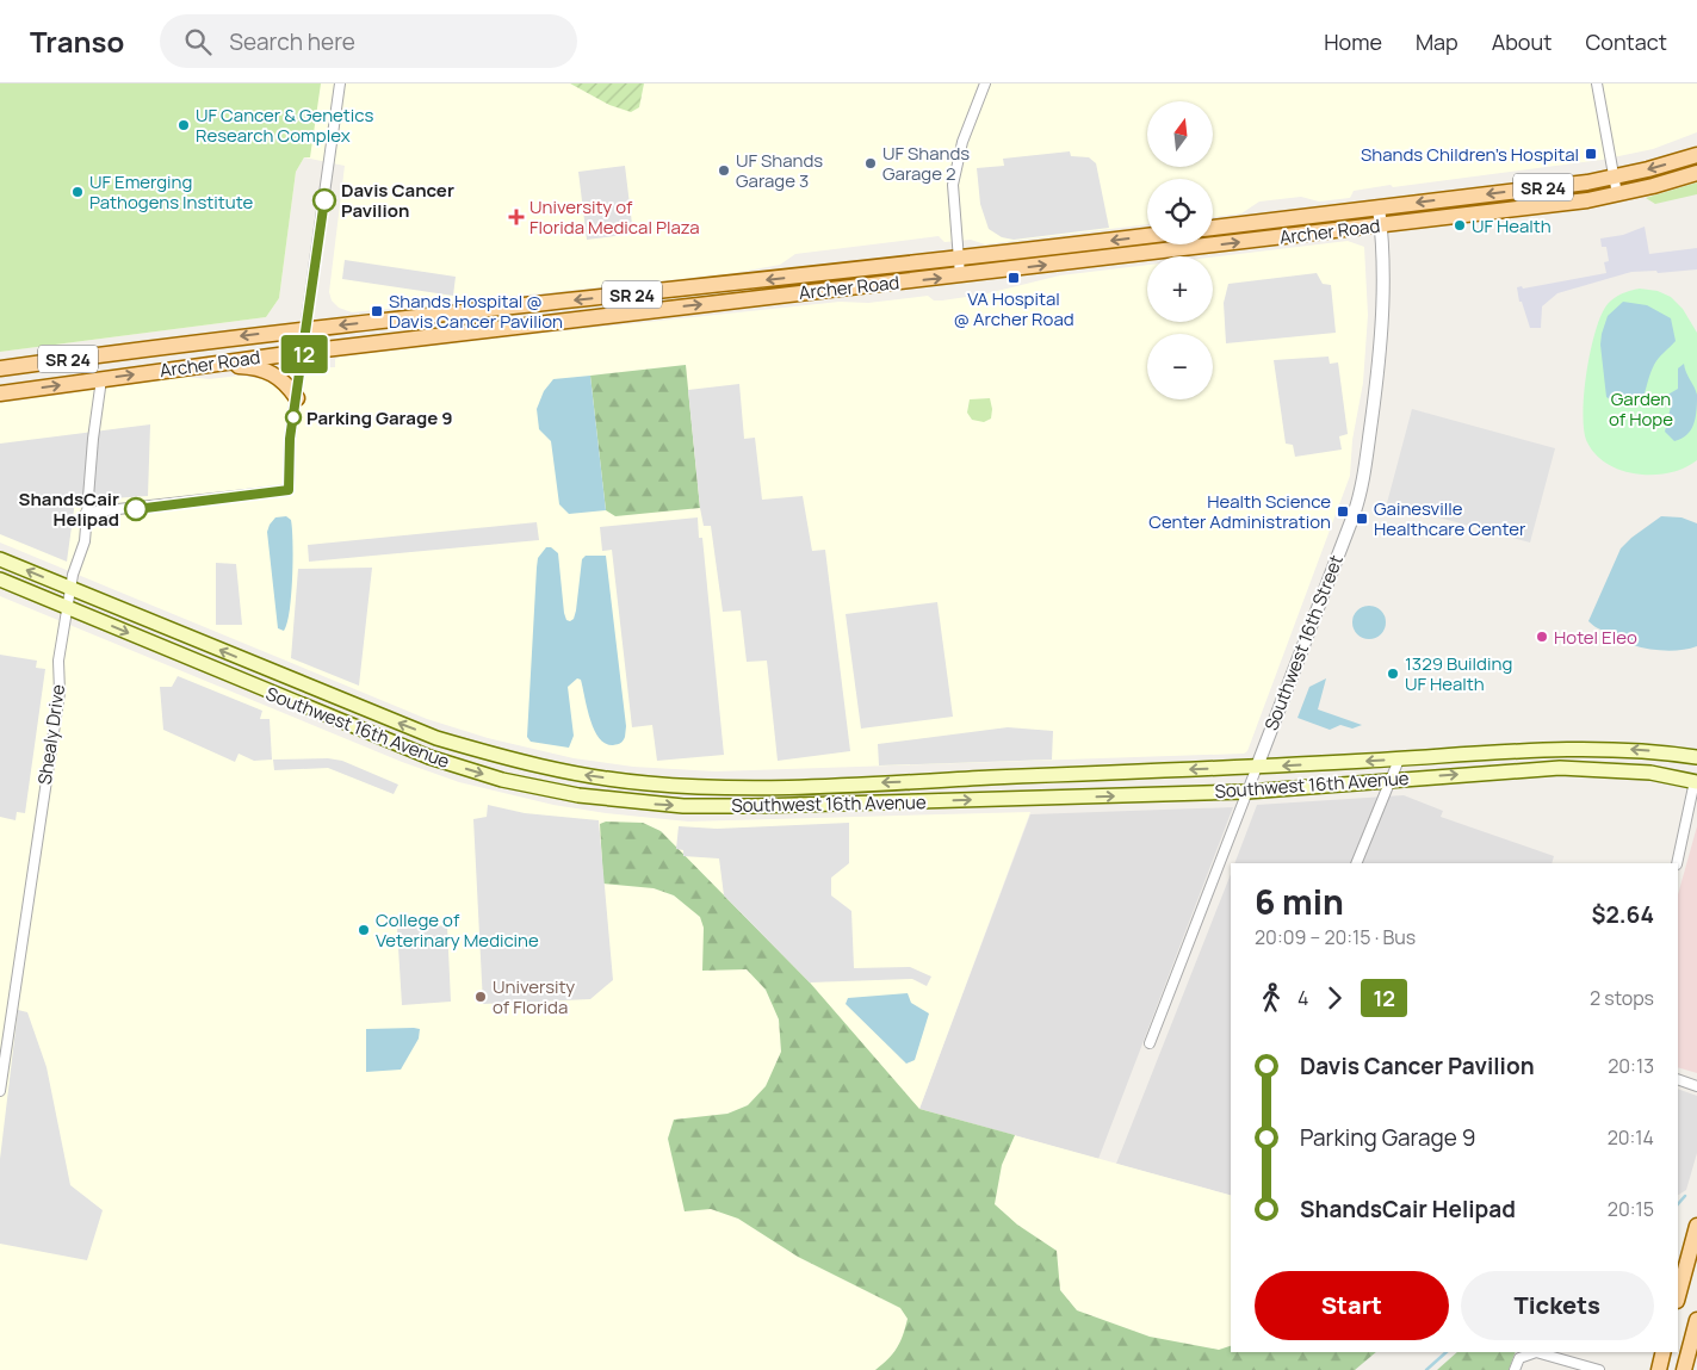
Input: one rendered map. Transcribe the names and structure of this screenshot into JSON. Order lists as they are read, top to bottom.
{
  "streets": {
    "main road": ["SR 24", "Archer Road", "Southwest 16th Avenue"],
    "street": ["Southwest 16th Street", "Shealy Drive"]
  },
  "crossings": [
    ["Archer Road", "Southwest 16th Street"],
    ["Archer Road", "Shealy Drive"],
    ["Southwest 16th Street", "Southwest 16th Avenue"],
    ["Southwest 16th Avenue", "Shealy Drive"]
  ],
  "parks": ["Garden of Hope"],
  "places": {
    "other": [
      "UF Cancer & Genetics Research Complex",
      "UF Shands Garage 2",
      "UF Shands Garage 3",
      "UF Emerging Pathogens Institute",
      "Davis Cancer Pavilion",
      "UF Health",
      "Parking Garage 9",
      "ShandsCair Helipad",
      "Hotel Eleo",
      "1329 Building UF Health",
      "College of Veterinary Medicine",
      "University of Florida"
    ],
    "transit": [
      "Shands Children's Hospital",
      "VA Hospital @ Archer Road",
      "Shands Hospital @ Davis Cancer Pavilion",
      "Health Science Center Administration",
      "Gainesville Healthcare Center"
    ],
    "health": ["University of Florida Medical Plaza"]
  },
  "lines": ["bus line 12"],
  "north": "top",
  "page": {
    "header": "Transo",
    "search": "Search here",
    "nav": [
      "Home",
      "Map",
      "About",
      "Contact"
    ],
    "on_map": "12",
    "map_buttons": ["+", "−"],
    "heading": ["6 min", "20:09 – 20:15 · Bus", "$2.64"],
    "legs": ["4", "12", "2 stops"],
    "list": [
      {
        "name": "Davis Cancer Pavilion",
        "value": "20:13"
      },
      {
        "name": "Parking Garage 9",
        "value": "20:14"
      },
      {
        "name": "ShandsCair Helipad",
        "value": "20:15"
      }
    ],
    "buttons": ["Start", "Tickets"]
  }
}
